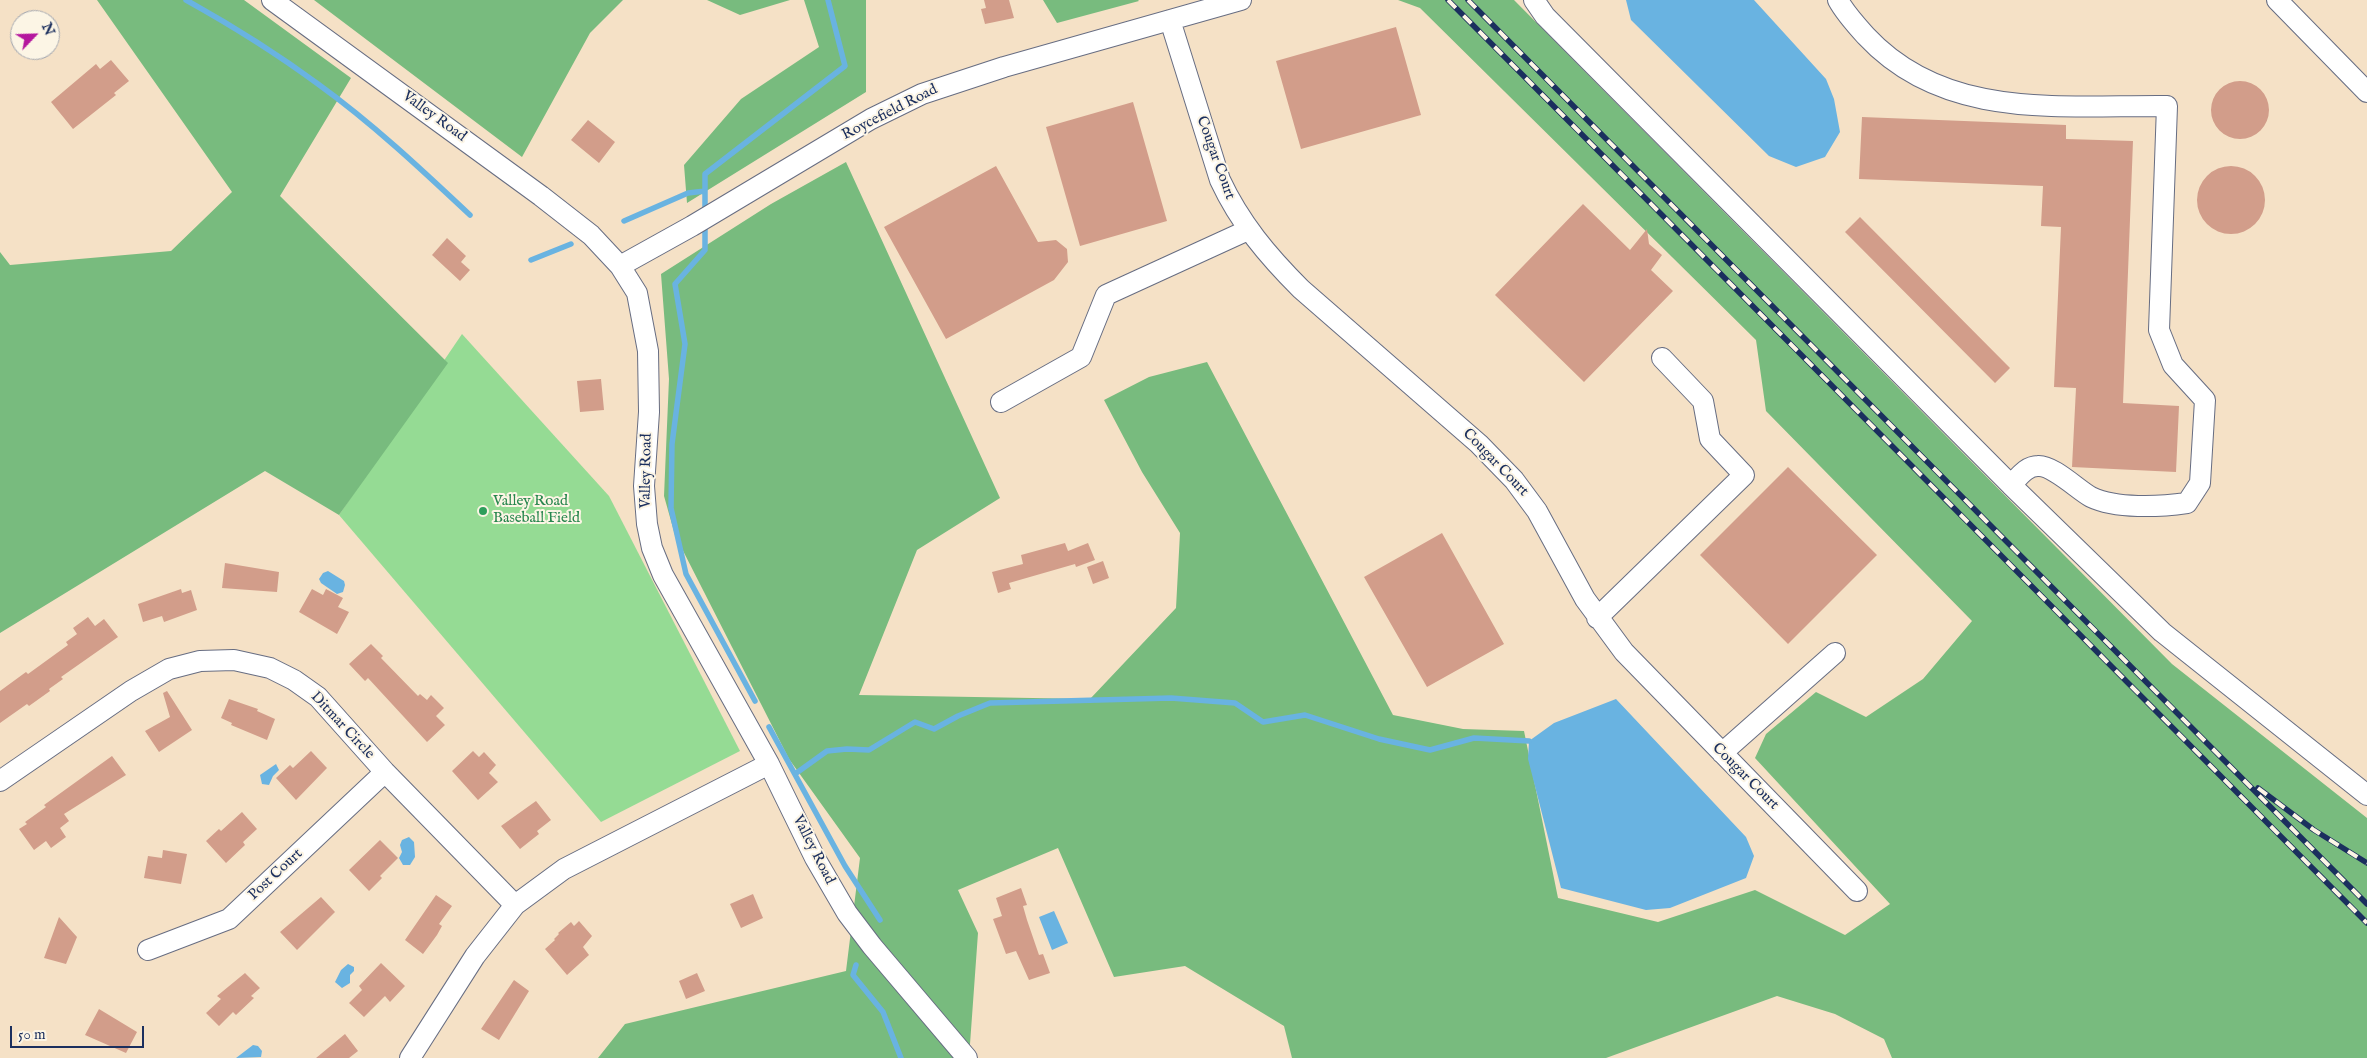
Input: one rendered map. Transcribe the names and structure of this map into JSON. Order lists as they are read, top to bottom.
{
  "streets": {
    "street": [
      "Roycefield Road",
      "Valley Road",
      "Cougar Court",
      "Ditmar Circle",
      "Post Court"
    ]
  },
  "crossings": [
    ["Roycefield Road", "Valley Road"],
    ["Roycefield Road", "Cougar Court"],
    ["Ditmar Circle", "Post Court"]
  ],
  "places": ["Valley Road Baseball Field"],
  "scale_bar": "50 m",
  "north": "top right"
}
